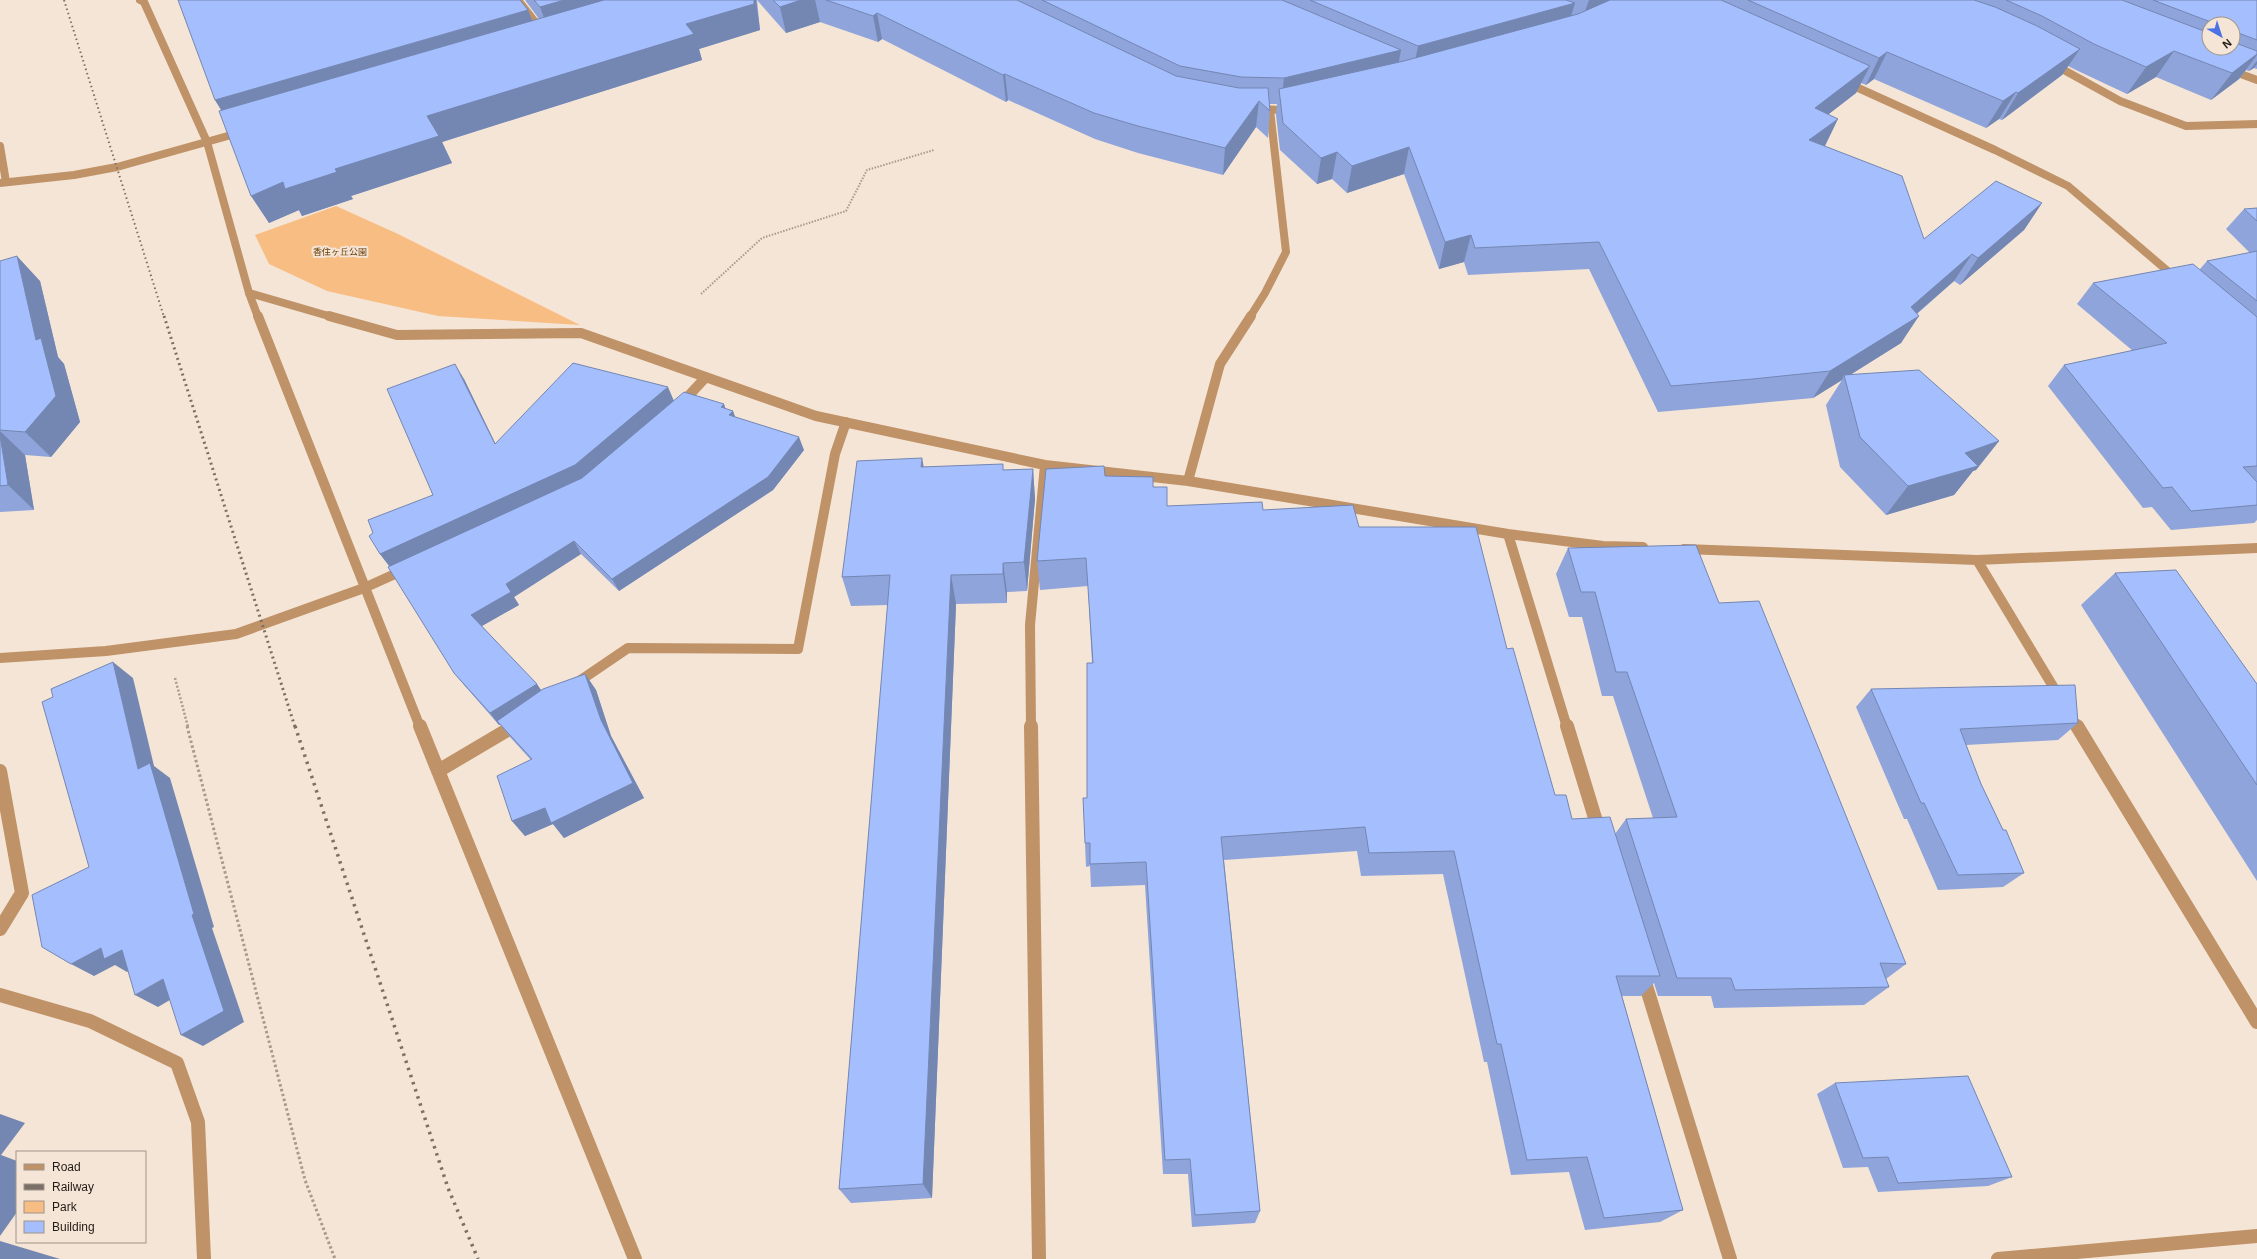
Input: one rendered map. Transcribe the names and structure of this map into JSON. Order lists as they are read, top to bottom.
{
  "parks": ["香住ヶ丘公園"],
  "legend": [
    "Road",
    "Railway",
    "Park",
    "Building"
  ],
  "north": "bottom right"
}
